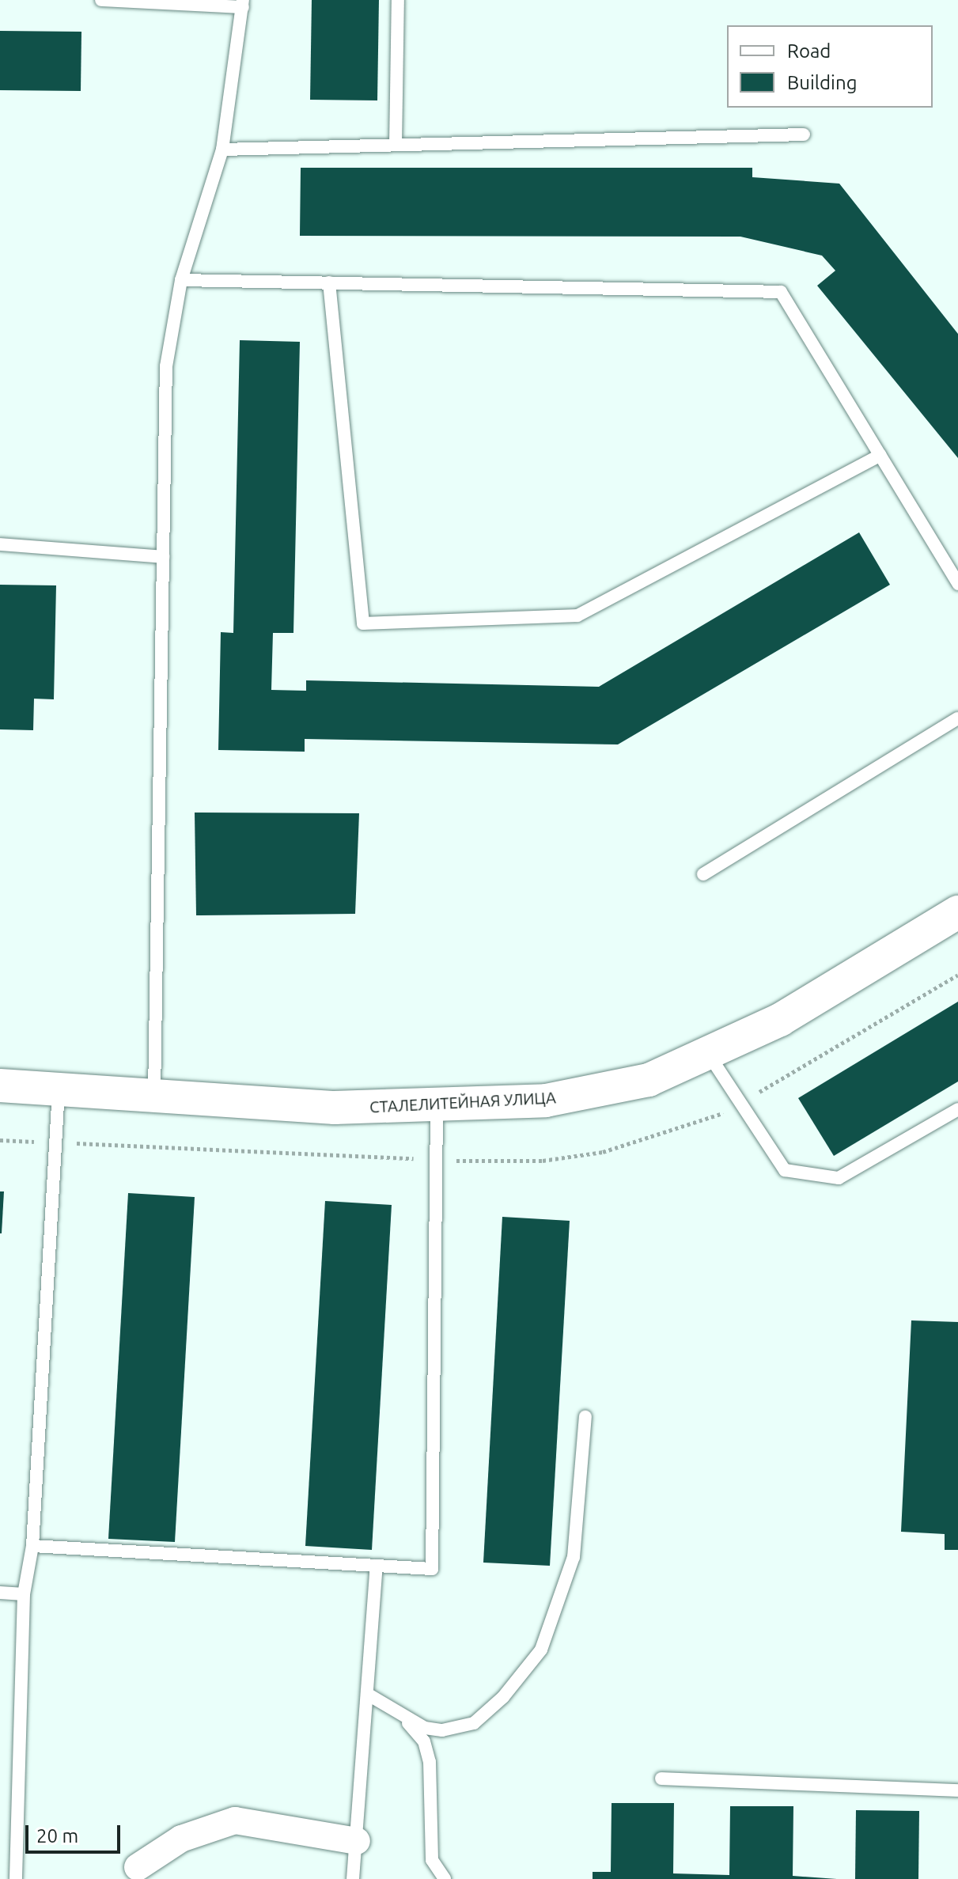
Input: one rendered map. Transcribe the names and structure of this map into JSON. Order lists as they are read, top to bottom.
{
  "streets": {
    "street": ["СТАЛЕЛИТЕЙНАЯ УЛИЦА"]
  },
  "legend": ["Road", "Building"],
  "scale_bar": "20 m"
}
